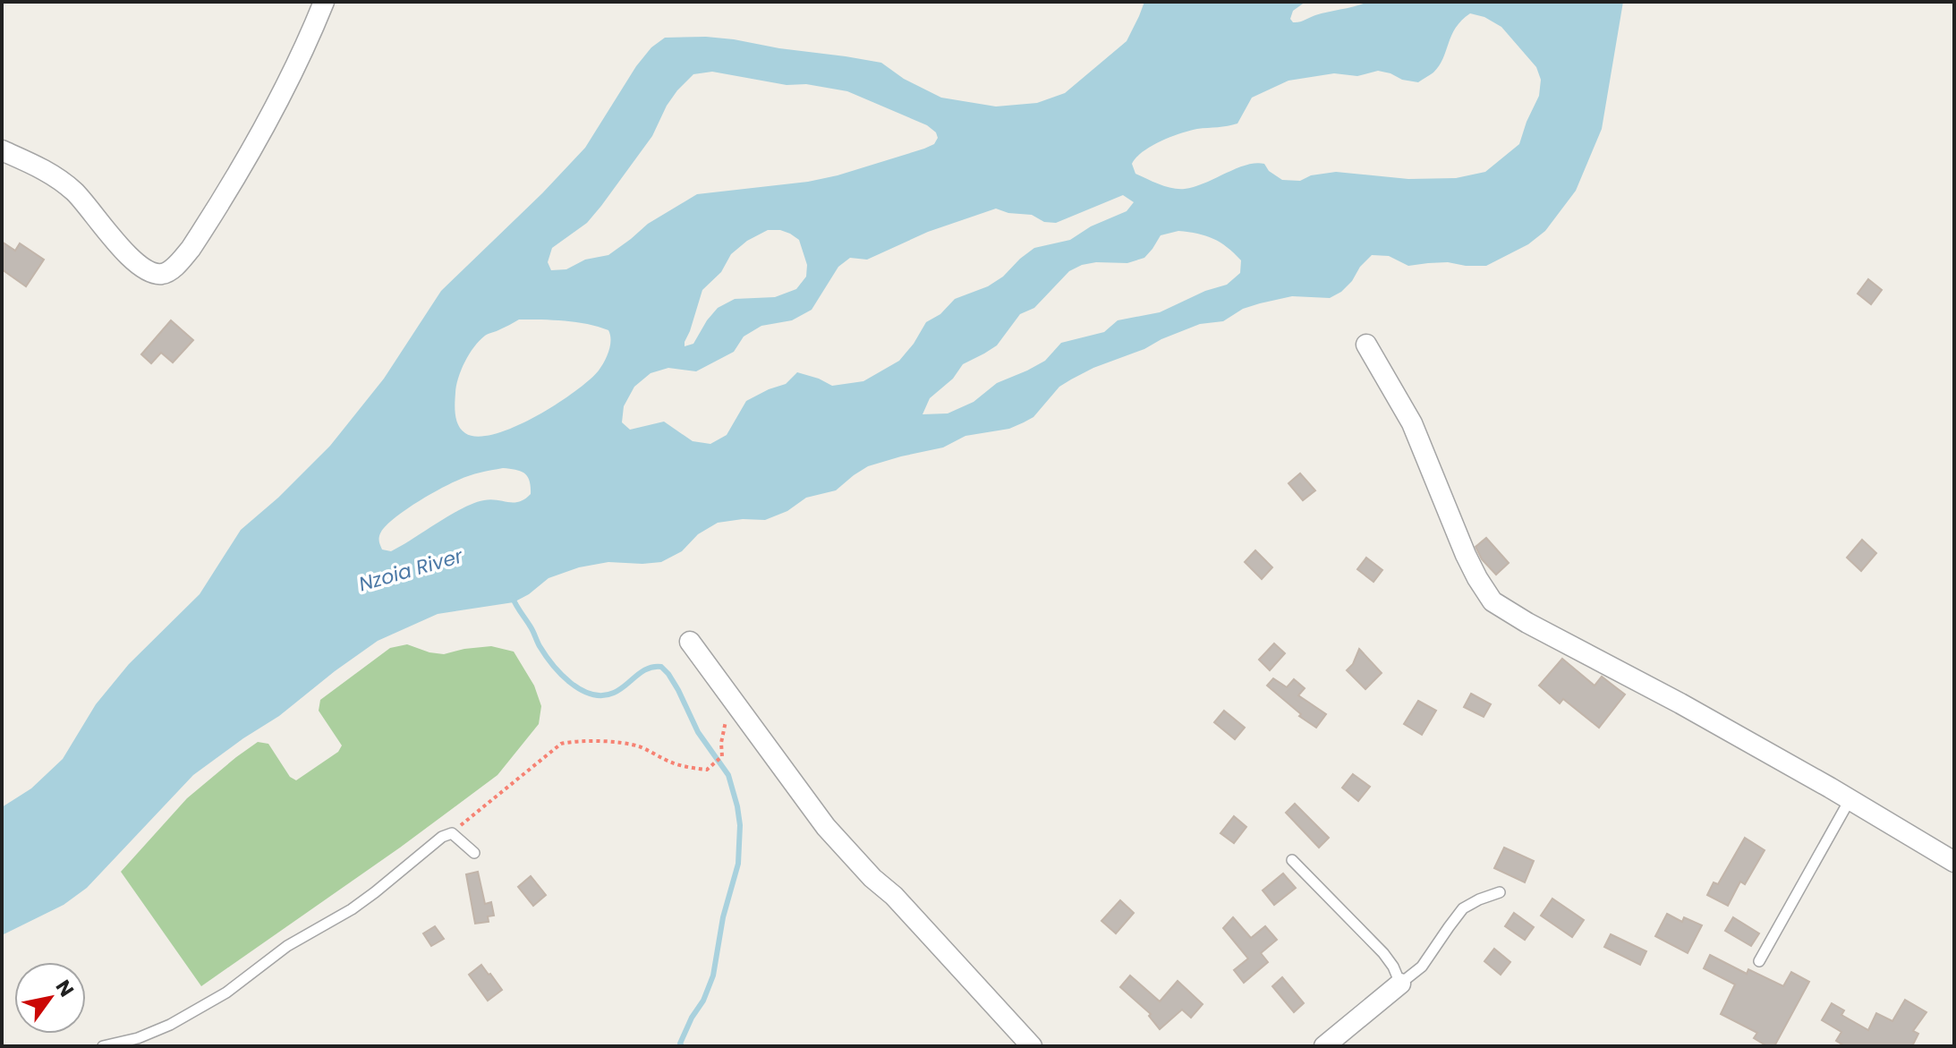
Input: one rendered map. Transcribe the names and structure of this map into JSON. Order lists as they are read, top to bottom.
{
  "water": ["Nzoia River"],
  "north": "top right"
}
